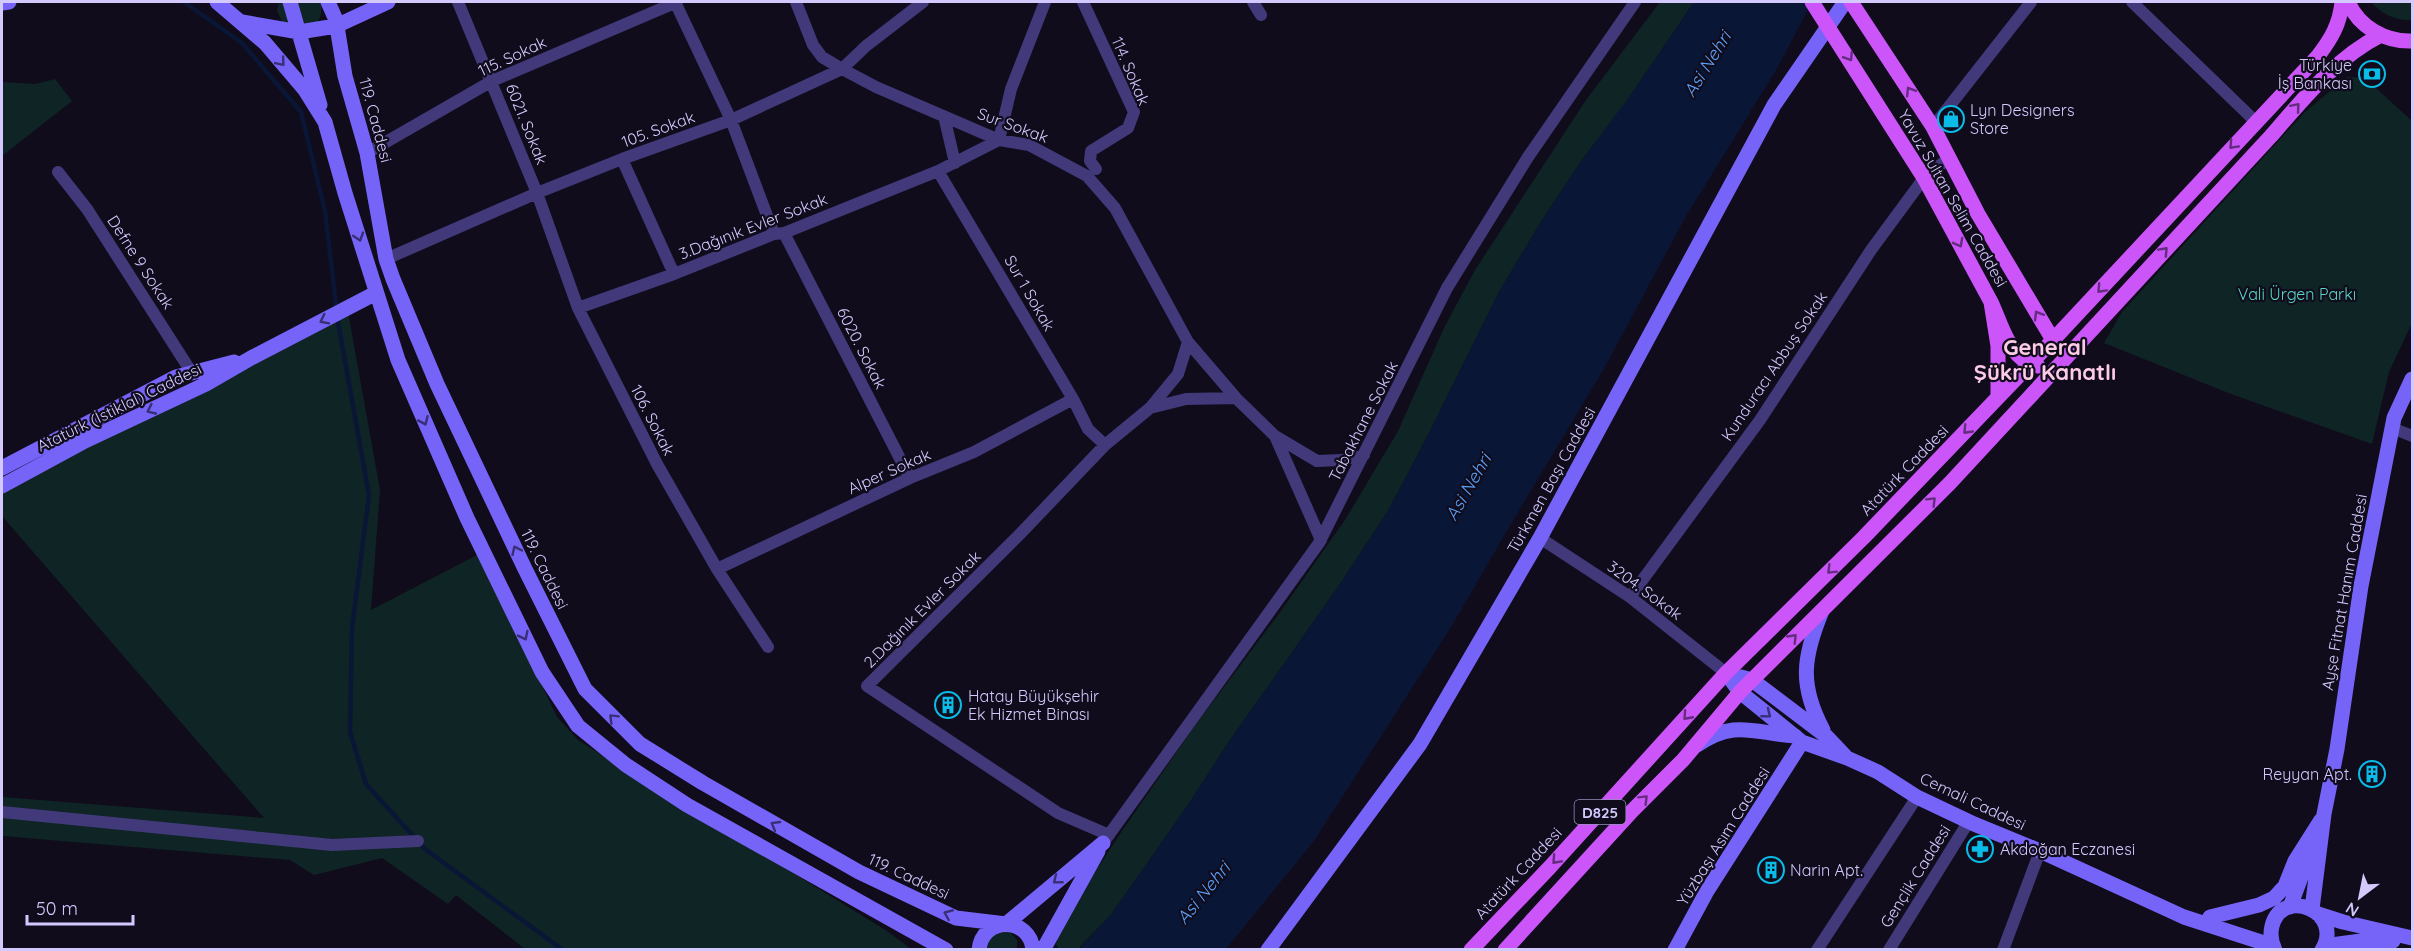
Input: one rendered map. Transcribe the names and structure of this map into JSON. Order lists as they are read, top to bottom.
{
  "streets": {
    "main road": ["Yavuz Sultan Selim Caddesi", "Atatürk Caddesi", "D825"],
    "street": [
      "115. Sokak",
      "114. Sokak",
      "119. Caddesi",
      "6021. Sokak",
      "Sur Sokak",
      "105. Sokak",
      "3.Dağınık Evler Sokak",
      "Defne 9 Sokak",
      "Sur 1 Sokak",
      "6020. Sokak",
      "Kunduracı Abbuş Sokak",
      "Atatürk (İstiklal) Caddesi",
      "106. Sokak",
      "Tabakhane Sokak",
      "Alper Sokak",
      "Türkmen Başı Caddesi",
      "3204. Sokak",
      "Ayşe Fitnat Hanım Caddesi",
      "2.Dağınık Evler Sokak",
      "Cemali Caddesi",
      "Yüzbaşı Asım Caddesi",
      "Gençlik Caddesi"
    ]
  },
  "crossings": [
    ["115. Sokak", "119. Caddesi"],
    ["115. Sokak", "6021. Sokak"],
    ["115. Sokak", "6020. Sokak"],
    ["119. Caddesi", "105. Sokak"],
    ["6021. Sokak", "105. Sokak"],
    ["6021. Sokak", "106. Sokak"],
    ["Sur Sokak", "105. Sokak"],
    ["Sur Sokak", "Tabakhane Sokak"],
    ["Sur Sokak", "2.Dağınık Evler Sokak"],
    ["105. Sokak", "6020. Sokak"],
    ["105. Sokak", "106. Sokak"],
    ["Yavuz Sultan Selim Caddesi", "Kunduracı Abbuş Sokak"],
    ["Yavuz Sultan Selim Caddesi", "Atatürk Caddesi"],
    ["Yavuz Sultan Selim Caddesi", "Türkmen Başı Caddesi"],
    ["Yavuz Sultan Selim Caddesi", "D825"],
    ["3.Dağınık Evler Sokak", "Sur 1 Sokak"],
    ["3.Dağınık Evler Sokak", "6020. Sokak"],
    ["3.Dağınık Evler Sokak", "106. Sokak"],
    ["Defne 9 Sokak", "Atatürk (İstiklal) Caddesi"],
    ["Sur 1 Sokak", "Alper Sokak"],
    ["Sur 1 Sokak", "2.Dağınık Evler Sokak"],
    ["6020. Sokak", "Alper Sokak"],
    ["Kunduracı Abbuş Sokak", "3204. Sokak"],
    ["106. Sokak", "Alper Sokak"],
    ["Tabakhane Sokak", "2.Dağınık Evler Sokak"],
    ["Atatürk Caddesi", "3204. Sokak"],
    ["Atatürk Caddesi", "Cemali Caddesi"],
    ["Türkmen Başı Caddesi", "3204. Sokak"],
    ["3204. Sokak", "Cemali Caddesi"],
    ["Ayşe Fitnat Hanım Caddesi", "Cemali Caddesi"],
    ["Cemali Caddesi", "D825"],
    ["Cemali Caddesi", "Yüzbaşı Asım Caddesi"],
    ["Cemali Caddesi", "Gençlik Caddesi"]
  ],
  "districts": ["General Şükrü Kanatlı"],
  "water": ["Asi Nehri"],
  "parks": ["Vali Ürgen Parkı"],
  "places": {
    "bank": ["Türkiye İş Bankası"],
    "shop": ["Lyn Designers Store"],
    "building": ["Hatay Büyükşehir Ek Hizmet Binası", "Reyyan Apt.", "Narin Apt."],
    "pharmacy": ["Akdoğan Eczanesi"]
  },
  "scale_bar": "50 m",
  "north": "bottom left"
}
